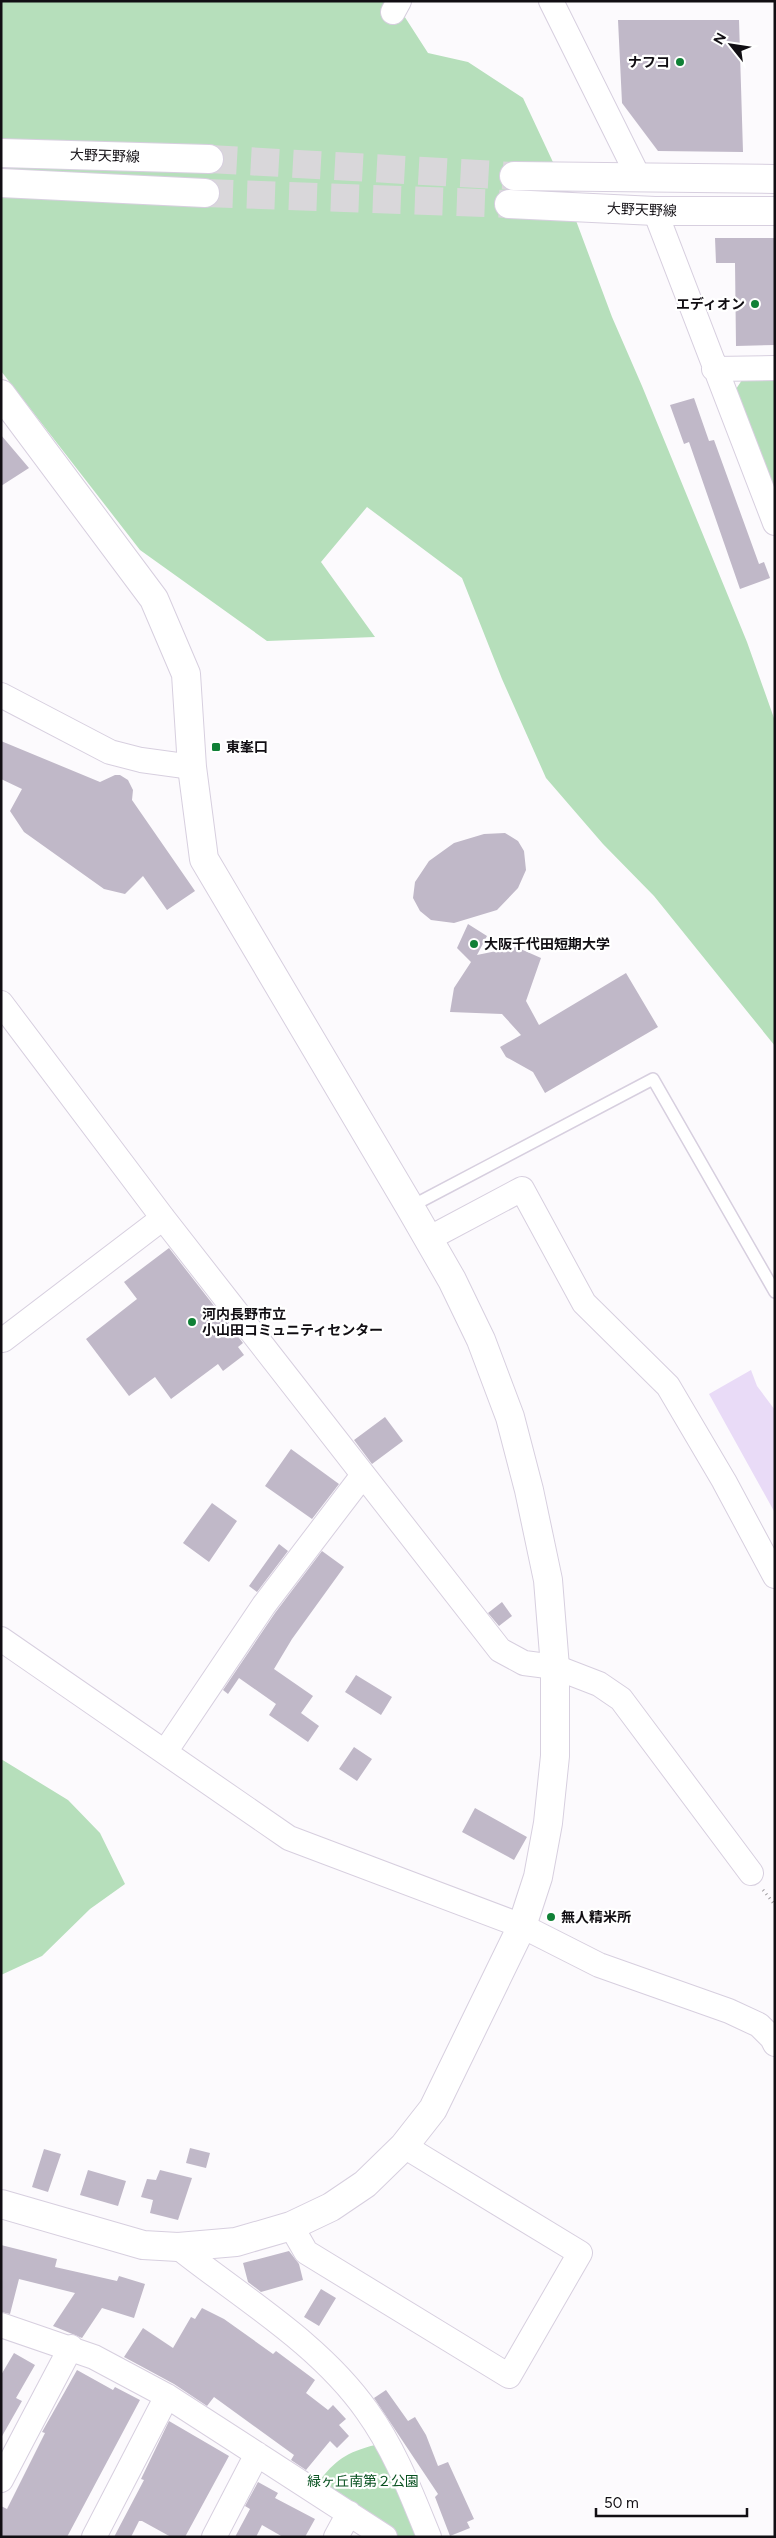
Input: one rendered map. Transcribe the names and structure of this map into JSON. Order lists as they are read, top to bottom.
{
  "streets": {
    "street": ["大野天野線"]
  },
  "parks": ["緑ヶ丘南第２公園"],
  "places": {
    "other": [
      "ナフコ",
      "エディオン",
      "大阪千代田短期大学",
      "河内長野市立 小山田コミュニティセンター",
      "無人精米所"
    ],
    "transit": ["東峯口"]
  },
  "scale_bar": "50 m",
  "north": "top left"
}
